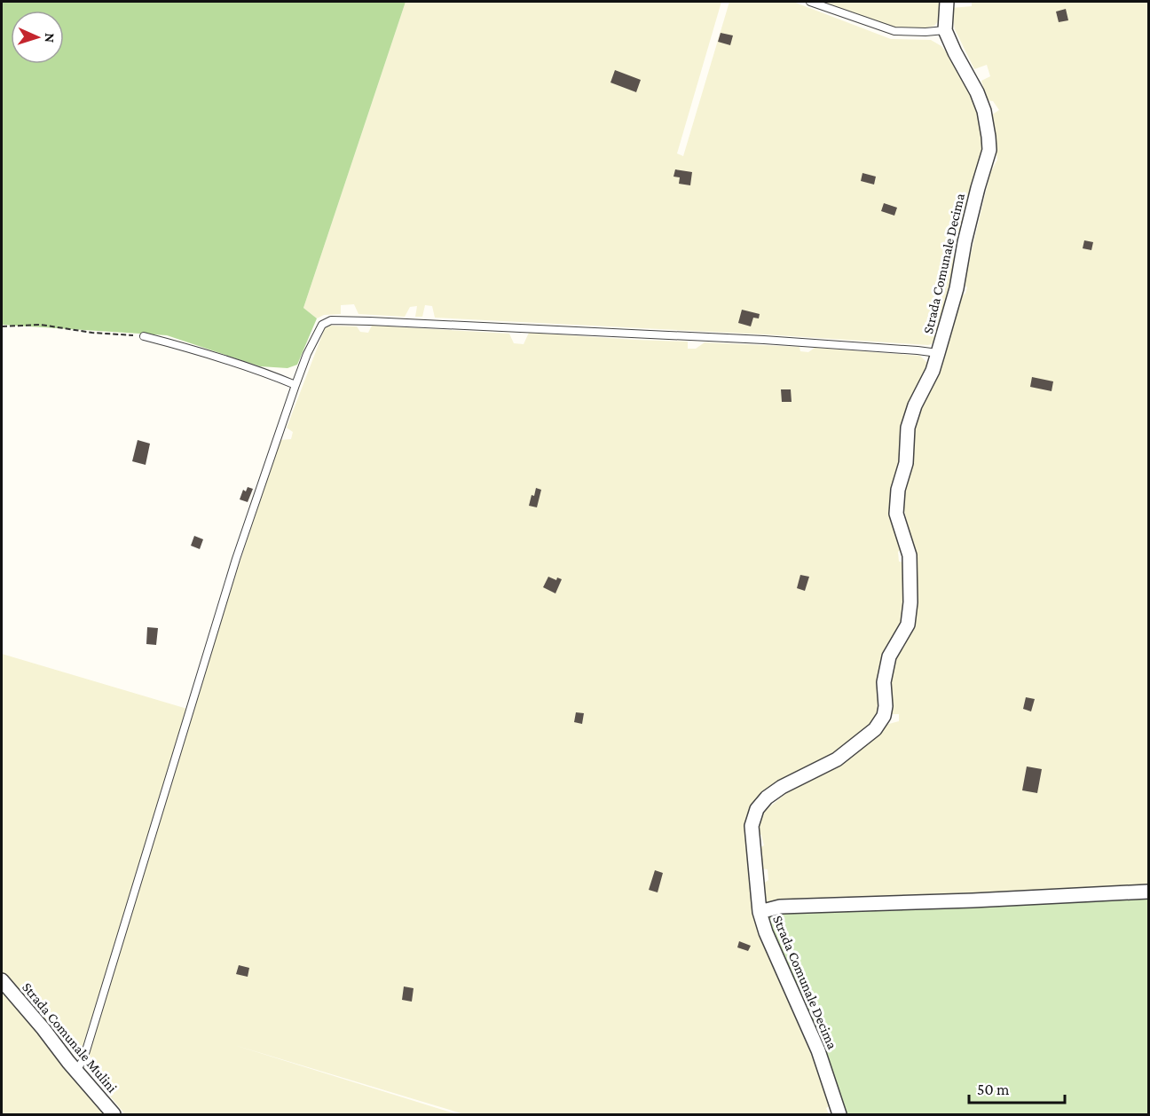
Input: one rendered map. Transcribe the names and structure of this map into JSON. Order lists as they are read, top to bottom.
{
  "streets": {
    "street": ["Strada Comunale Decima", "Strada Comunale Mulini"]
  },
  "scale_bar": "50 m",
  "north": "right"
}
